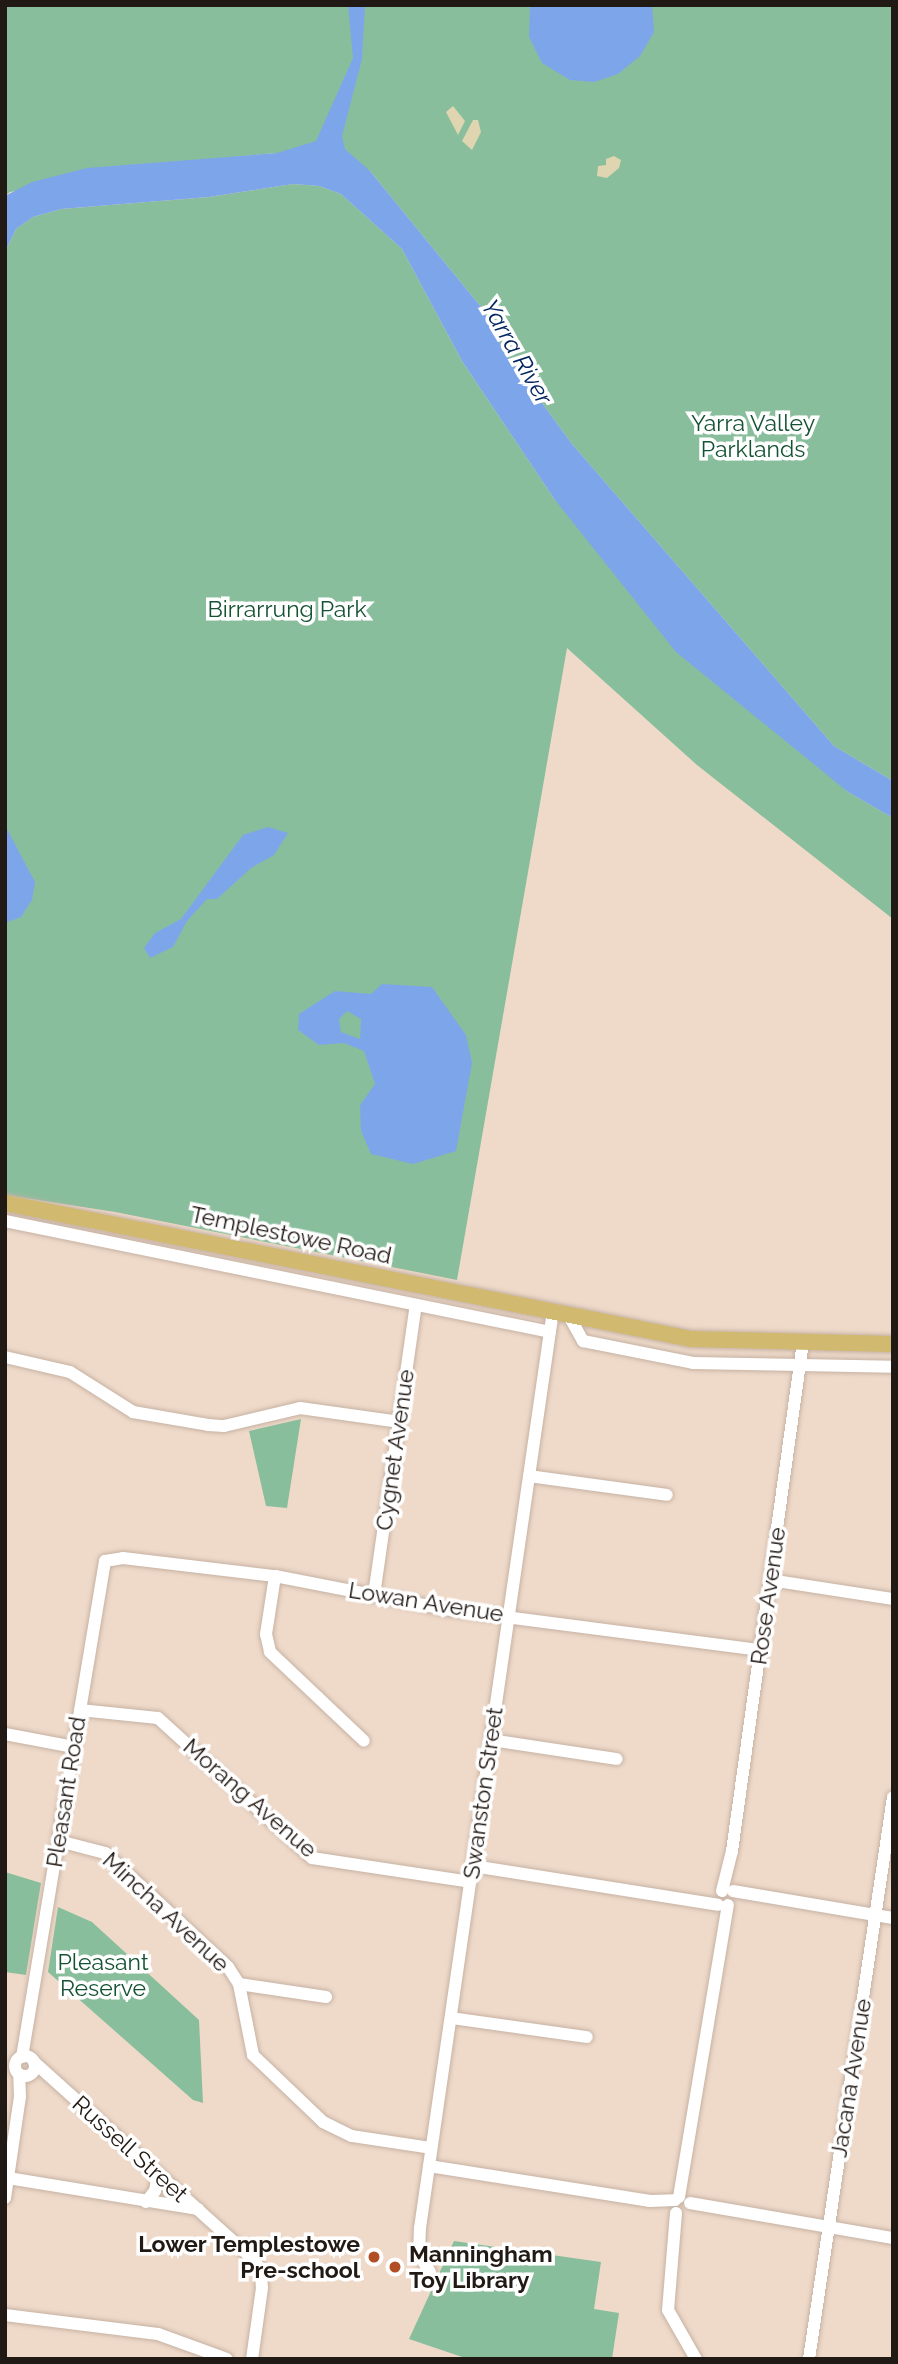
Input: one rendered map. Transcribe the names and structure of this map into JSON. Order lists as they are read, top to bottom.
{
  "streets": {
    "main road": ["Templestowe Road"],
    "street": [
      "Cygnet Avenue",
      "Rose Avenue",
      "Lowan Avenue",
      "Pleasant Road",
      "Swanston Street",
      "Morang Avenue",
      "Mincha Avenue",
      "Jacana Avenue",
      "Russell Street"
    ]
  },
  "crossings": [
    ["Templestowe Road", "Cygnet Avenue"],
    ["Templestowe Road", "Rose Avenue"],
    ["Templestowe Road", "Swanston Street"],
    ["Cygnet Avenue", "Lowan Avenue"],
    ["Rose Avenue", "Lowan Avenue"],
    ["Lowan Avenue", "Pleasant Road"],
    ["Lowan Avenue", "Swanston Street"],
    ["Pleasant Road", "Morang Avenue"],
    ["Pleasant Road", "Mincha Avenue"],
    ["Pleasant Road", "Russell Street"],
    ["Swanston Street", "Morang Avenue"],
    ["Swanston Street", "Mincha Avenue"]
  ],
  "water": ["Yarra River"],
  "parks": ["Yarra Valley Parklands", "Birrarrung Park", "Pleasant Reserve"],
  "places": ["Lower Templestowe Pre-school", "Manningham Toy Library"]
}
